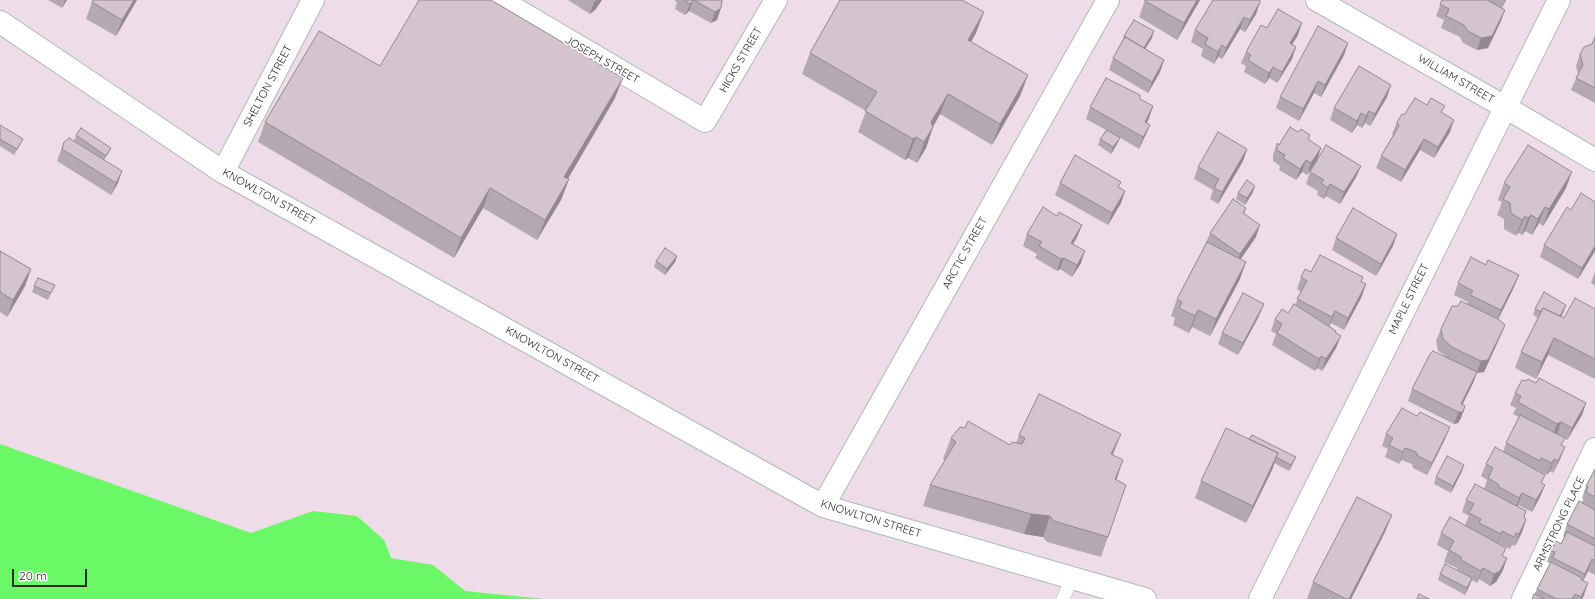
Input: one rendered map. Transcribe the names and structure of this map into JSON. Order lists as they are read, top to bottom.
{
  "streets": {
    "main road": [
      "JOSEPH STREET",
      "HICKS STREET",
      "WILLIAM STREET",
      "SHELTON STREET",
      "KNOWLTON STREET",
      "ARCTIC STREET",
      "MAPLE STREET",
      "ARMSTRONG PLACE"
    ]
  },
  "crossings": [
    ["JOSEPH STREET", "HICKS STREET"],
    ["WILLIAM STREET", "MAPLE STREET"],
    ["SHELTON STREET", "KNOWLTON STREET"],
    ["KNOWLTON STREET", "ARCTIC STREET"]
  ],
  "scale_bar": "20 m"
}
